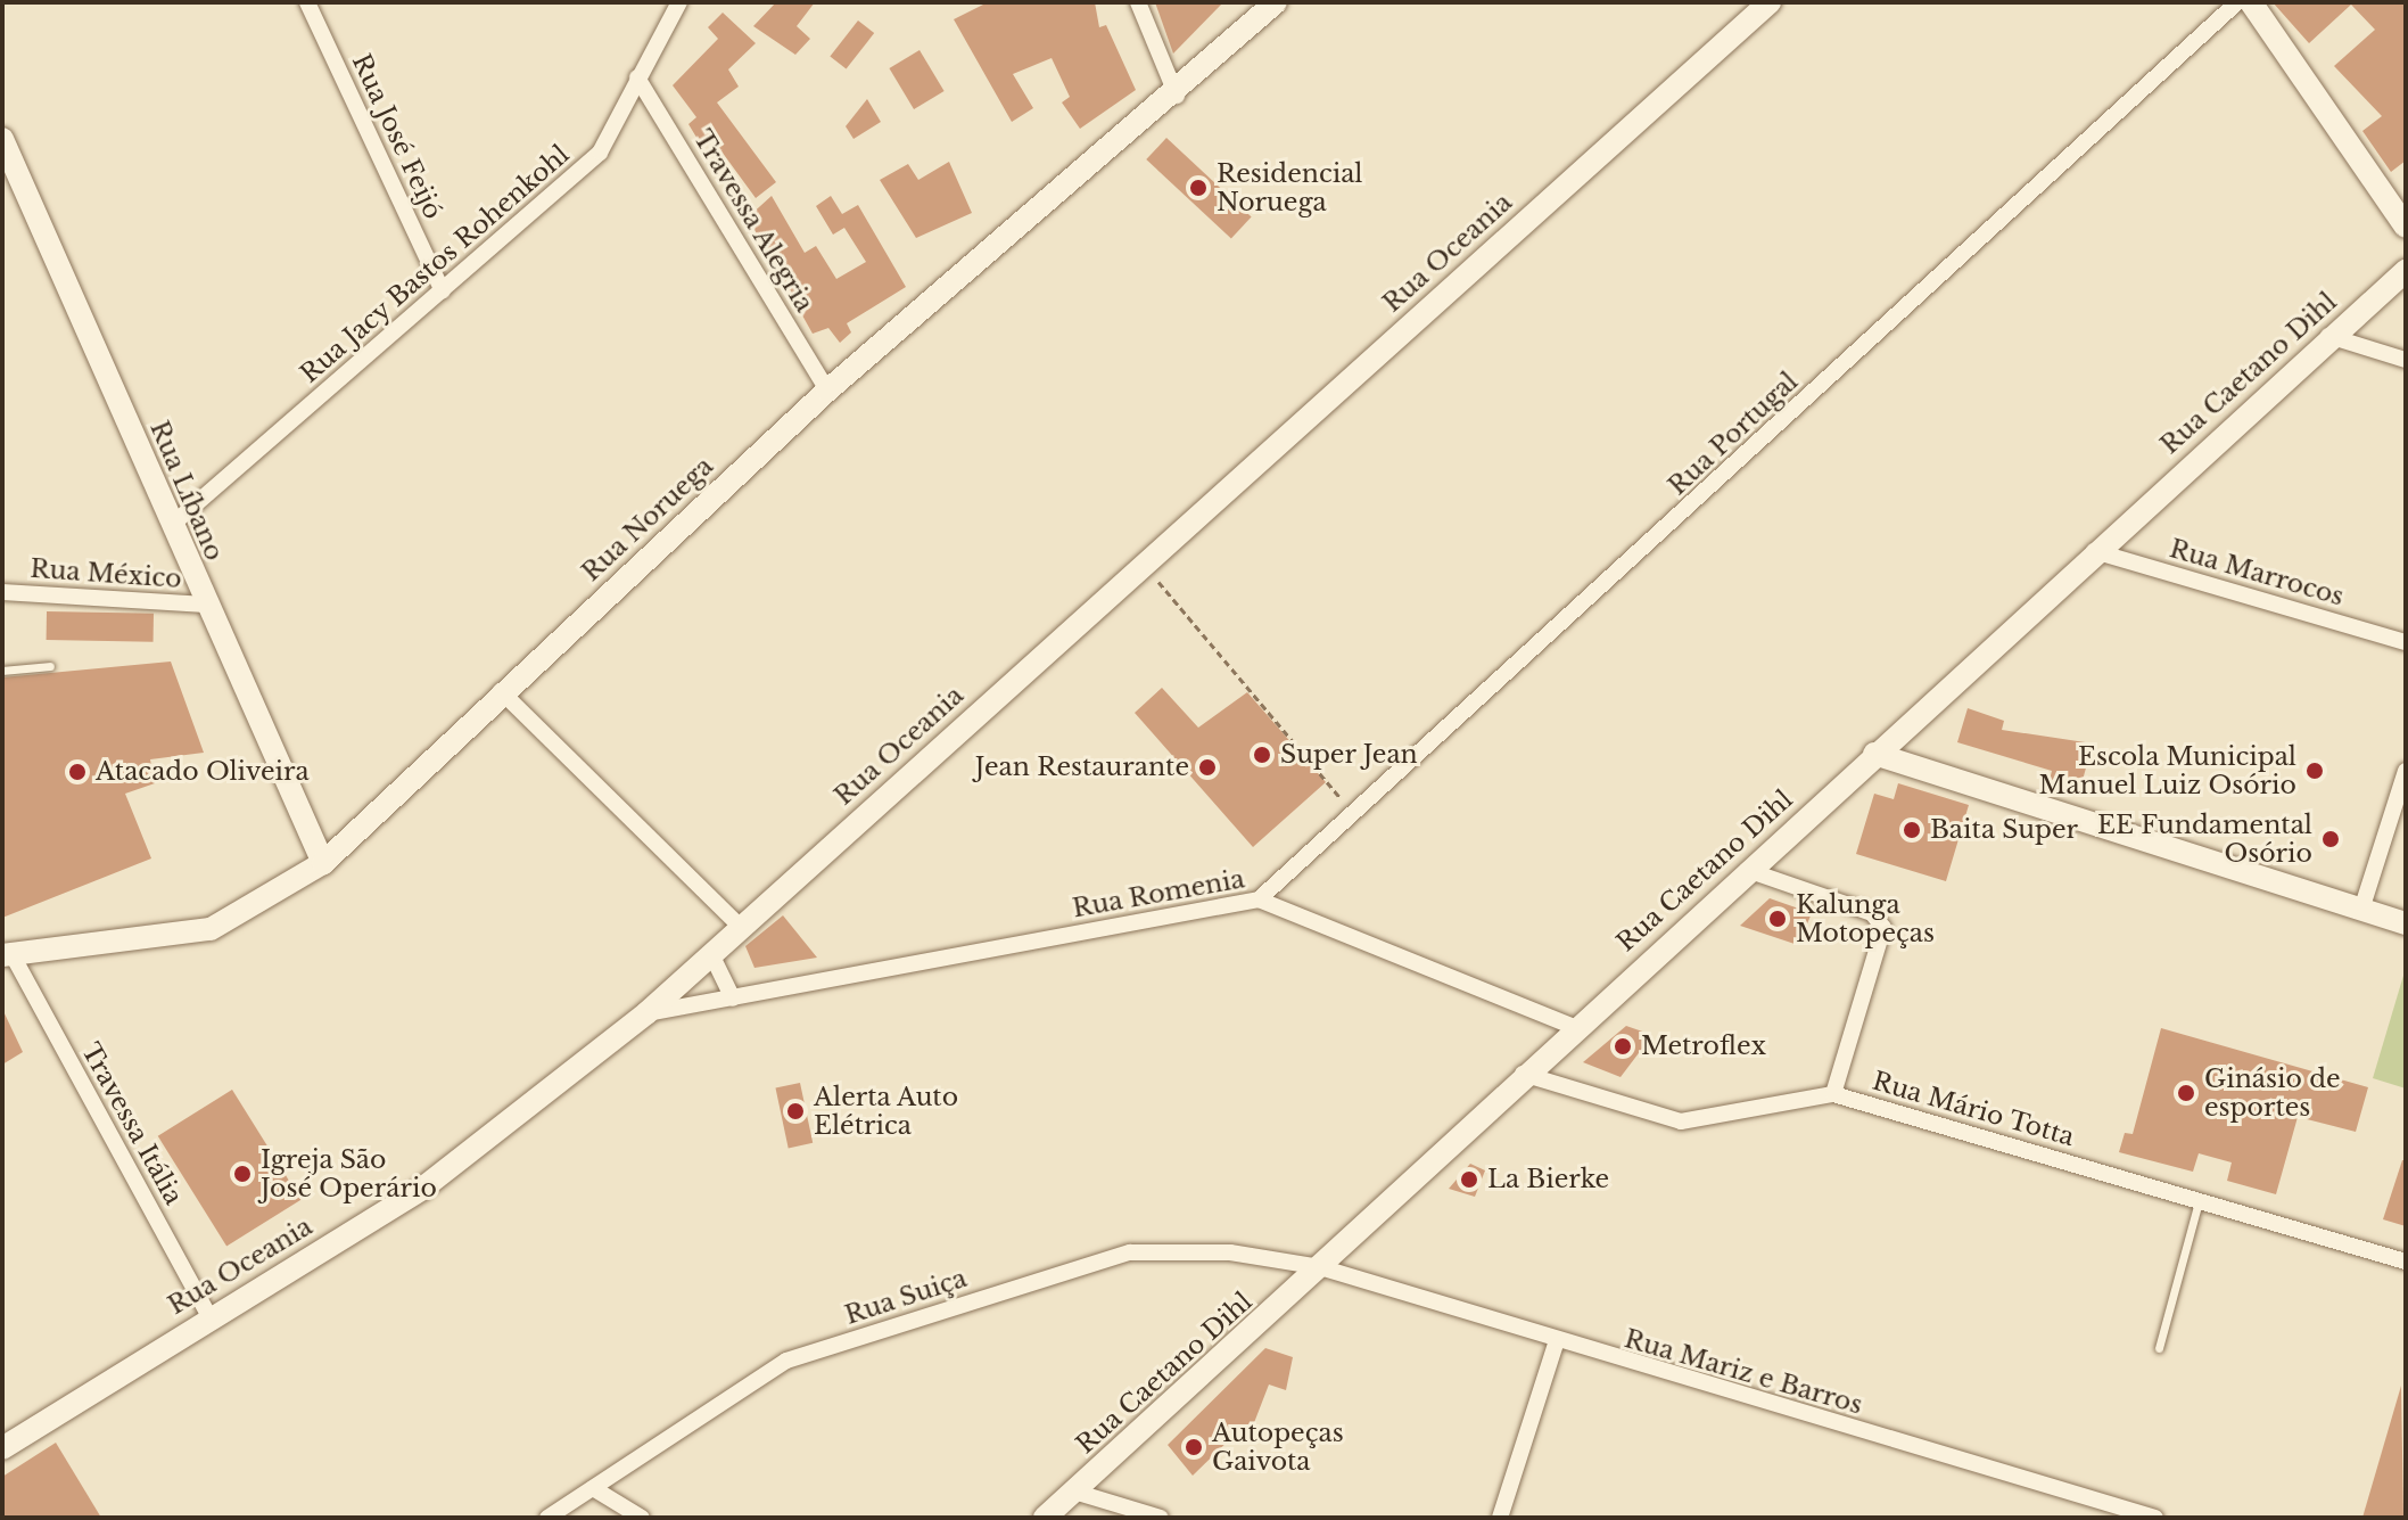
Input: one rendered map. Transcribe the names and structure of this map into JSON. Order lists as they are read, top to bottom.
{
  "streets": {
    "street": [
      "Rua José Feijó",
      "Travessa Alegria",
      "Rua Oceania",
      "Rua Jacy Bastos Rohenkohl",
      "Rua Caetano Dihl",
      "Rua Portugal",
      "Rua Líbano",
      "Rua Noruega",
      "Rua Marrocos",
      "Rua México",
      "Rua Romenia",
      "Rua Mário Totta",
      "Travessa Itália",
      "Rua Suiça",
      "Rua Mariz e Barros"
    ]
  },
  "crossings": [
    ["Rua José Feijó", "Rua Jacy Bastos Rohenkohl"],
    ["Travessa Alegria", "Rua Jacy Bastos Rohenkohl"],
    ["Travessa Alegria", "Rua Noruega"],
    ["Rua Oceania", "Rua Romenia"],
    ["Rua Oceania", "Travessa Itália"],
    ["Rua Jacy Bastos Rohenkohl", "Rua Líbano"],
    ["Rua Caetano Dihl", "Rua Marrocos"],
    ["Rua Caetano Dihl", "Rua Romenia"],
    ["Rua Caetano Dihl", "Rua Mário Totta"],
    ["Rua Caetano Dihl", "Rua Suiça"],
    ["Rua Caetano Dihl", "Rua Mariz e Barros"],
    ["Rua Portugal", "Rua Romenia"],
    ["Rua Líbano", "Rua Noruega"],
    ["Rua Líbano", "Rua México"],
    ["Rua Noruega", "Travessa Itália"],
    ["Rua Suiça", "Rua Mariz e Barros"]
  ],
  "places": [
    "Residencial Noruega",
    "Super Jean",
    "Jean Restaurante",
    "Escola Municipal Manuel Luiz Osório",
    "Atacado Oliveira",
    "Baita Super",
    "EE Fundamental Osório",
    "Kalunga Motopeças",
    "Metroflex",
    "Ginásio de esportes",
    "Alerta Auto Elétrica",
    "Igreja São José Operário",
    "La Bierke",
    "Autopeças Gaivota"
  ]
}
